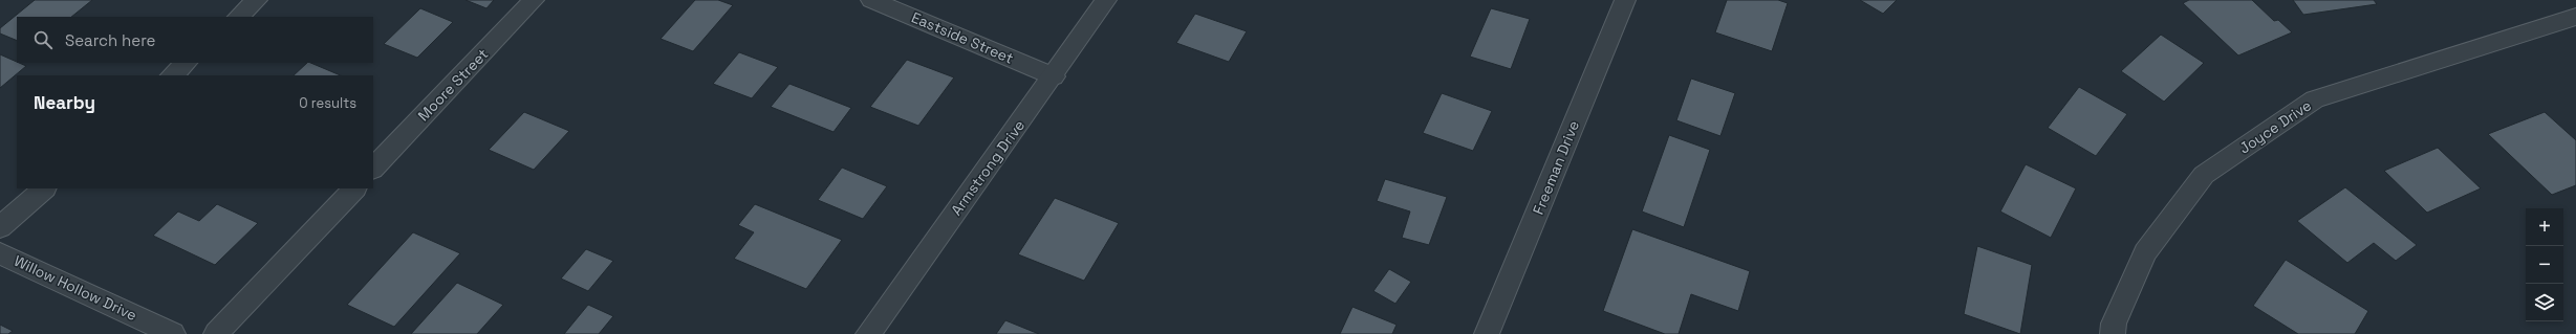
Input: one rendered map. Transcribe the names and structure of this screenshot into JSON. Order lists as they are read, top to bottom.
{
  "streets": {
    "street": [
      "Eastside Street",
      "Moore Street",
      "Joyce Drive",
      "Armstrong Drive",
      "Freeman Drive",
      "Willow Hollow Drive"
    ]
  },
  "crossings": [
    ["Eastside Street", "Armstrong Drive"]
  ],
  "page": {
    "search": "Search here",
    "heading": ["Nearby", "0 results"],
    "map_buttons": ["+", "−"]
  }
}
